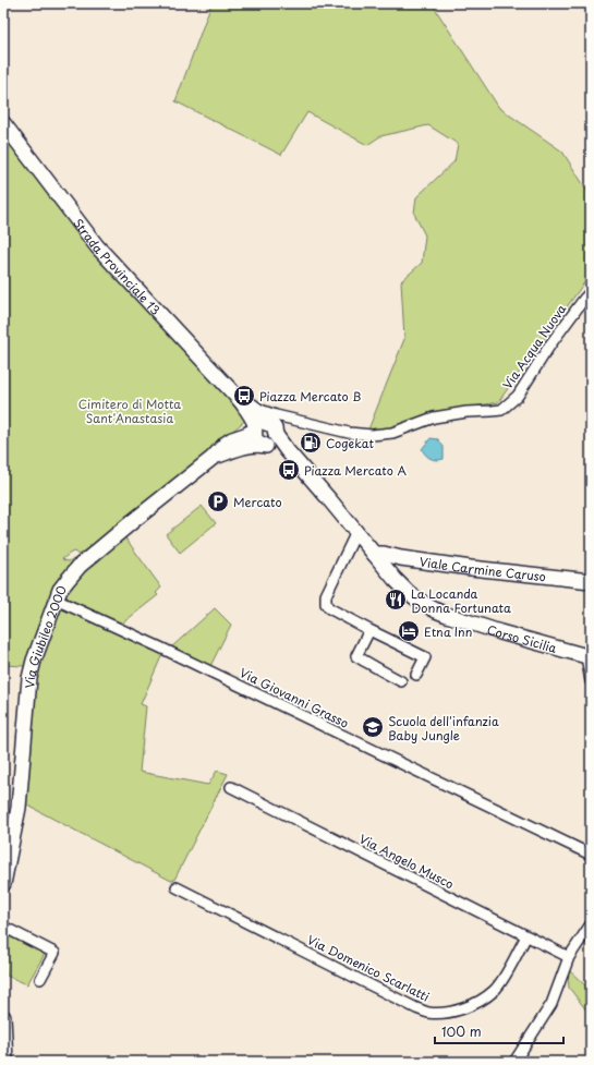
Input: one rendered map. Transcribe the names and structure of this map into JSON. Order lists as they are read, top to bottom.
{
  "streets": {
    "street": [
      "Strada Provinciale 13",
      "Via Acqua Nuova",
      "Viale Carmine Caruso",
      "Via Giubileo 2000",
      "Corso Sicilia",
      "Via Giovanni Grasso",
      "Via Angelo Musco",
      "Via Domenico Scarlatti"
    ]
  },
  "crossings": [
    ["Strada Provinciale 13", "Via Acqua Nuova"],
    ["Viale Carmine Caruso", "Corso Sicilia"],
    ["Via Giubileo 2000", "Via Giovanni Grasso"],
    ["Via Angelo Musco", "Via Domenico Scarlatti"]
  ],
  "parks": ["Cimitero di Motta Sant'Anastasia"],
  "places": {
    "bus stop": ["Piazza Mercato B", "Piazza Mercato A"],
    "fuel station": ["Cogekat"],
    "parking": ["Mercato"],
    "restaurant": ["La Locanda Donna Fortunata"],
    "hotel": ["Etna Inn"],
    "school or university": ["Scuola dell'infanzia Baby Jungle"]
  },
  "scale_bar": "100 m"
}
